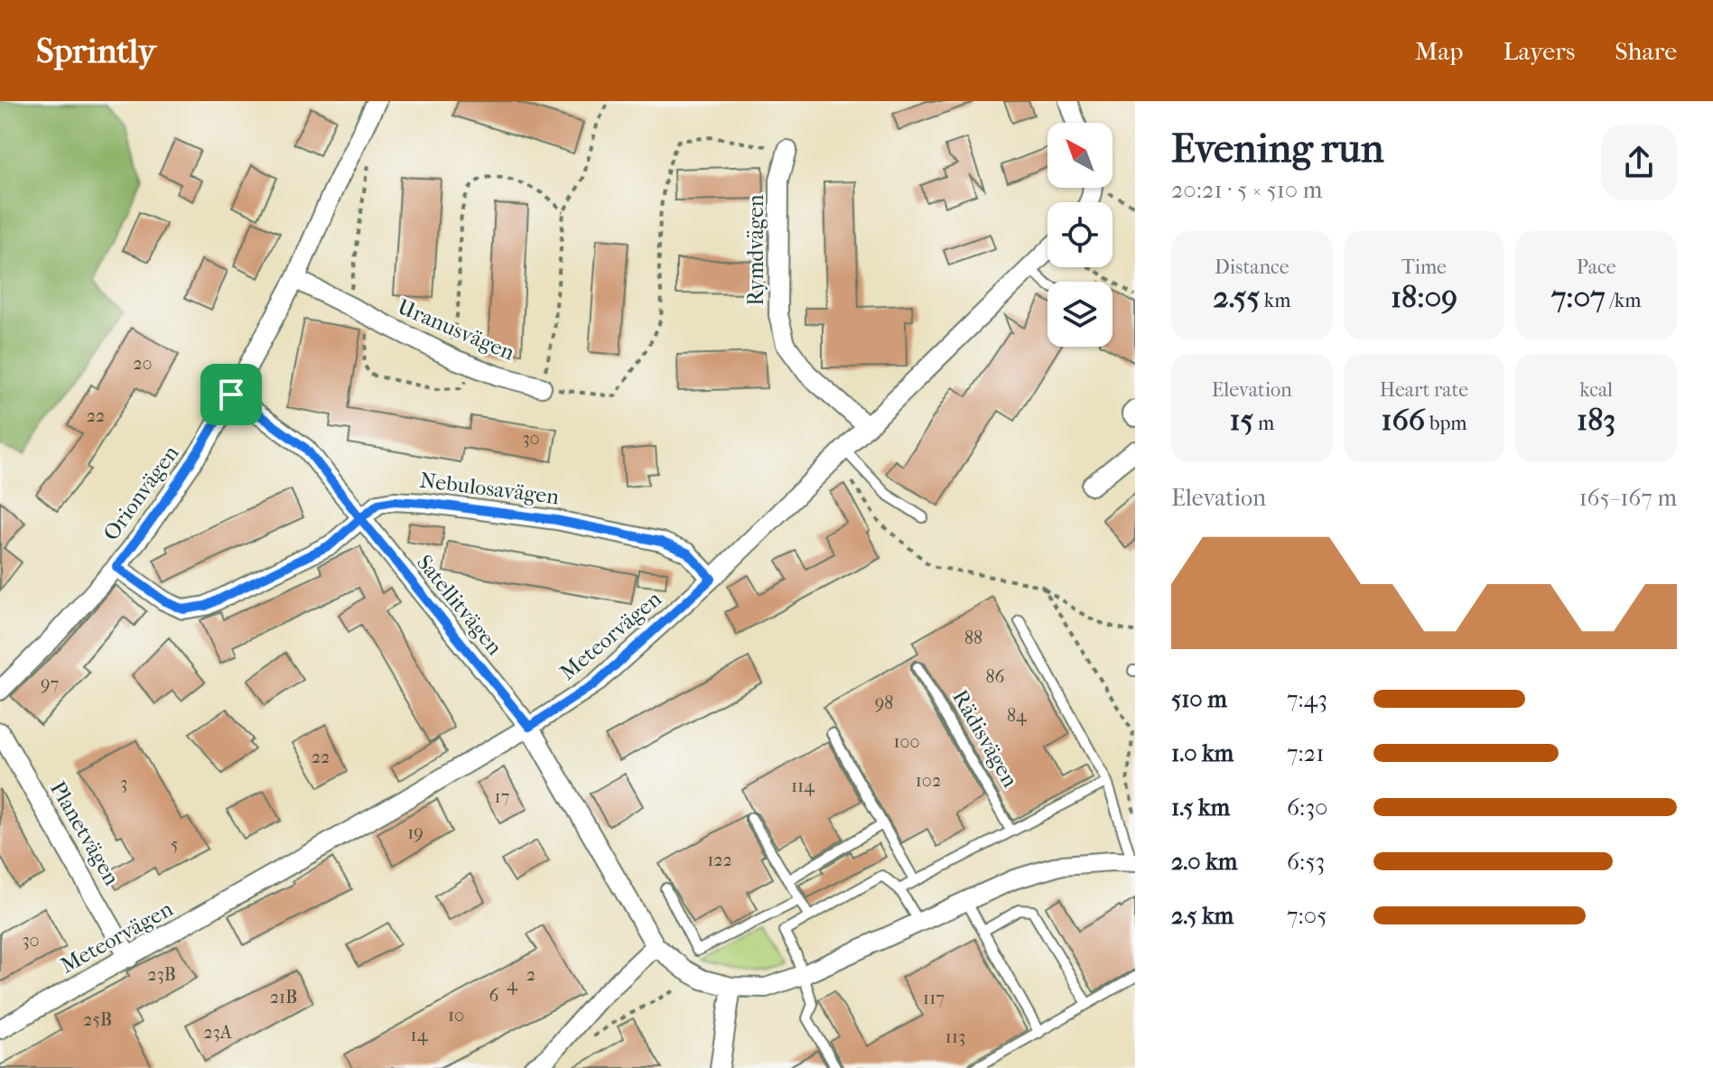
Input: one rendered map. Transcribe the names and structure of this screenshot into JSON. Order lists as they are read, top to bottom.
{
  "streets": {
    "street": [
      "Rymdvägen",
      "Uranusvägen",
      "Nebulosavägen",
      "Orionvägen",
      "Satellitvägen",
      "Meteorvägen",
      "Planetvägen"
    ],
    "lane": ["Rädisvägen"]
  },
  "crossings": [
    ["Rymdvägen", "Meteorvägen"],
    ["Uranusvägen", "Orionvägen"],
    ["Nebulosavägen", "Orionvägen"],
    ["Nebulosavägen", "Satellitvägen"],
    ["Nebulosavägen", "Meteorvägen"],
    ["Orionvägen", "Satellitvägen"],
    ["Satellitvägen", "Meteorvägen"],
    ["Meteorvägen", "Planetvägen"]
  ],
  "house_numbers": [
    "20",
    "22",
    "30",
    "88",
    "86",
    "97",
    "98",
    "84",
    "100",
    "22",
    "102",
    "3",
    "114",
    "17",
    "19",
    "5",
    "122",
    "30",
    "23B",
    "2",
    "4",
    "6",
    "21B",
    "117",
    "10",
    "25B",
    "23A",
    "14",
    "113"
  ],
  "north": "top left",
  "page": {
    "header": "Sprintly",
    "nav": ["Map", "Layers", "Share"],
    "heading": ["Evening run", "20:21 · 5 × 510 m"],
    "stats": [
      ["Distance", "2.55 km"],
      ["Time", "18:09"],
      ["Pace", "7:07 /km"],
      ["Elevation", "15 m"],
      ["Heart rate", "166 bpm"],
      ["kcal", "183"]
    ],
    "chart": ["Elevation", "165–167 m"],
    "list": [
      {
        "name": "510 m",
        "note": "7:43"
      },
      {
        "name": "1.0 km",
        "note": "7:21"
      },
      {
        "name": "1.5 km",
        "note": "6:30"
      },
      {
        "name": "2.0 km",
        "note": "6:53"
      },
      {
        "name": "2.5 km",
        "note": "7:05"
      }
    ]
  }
}
